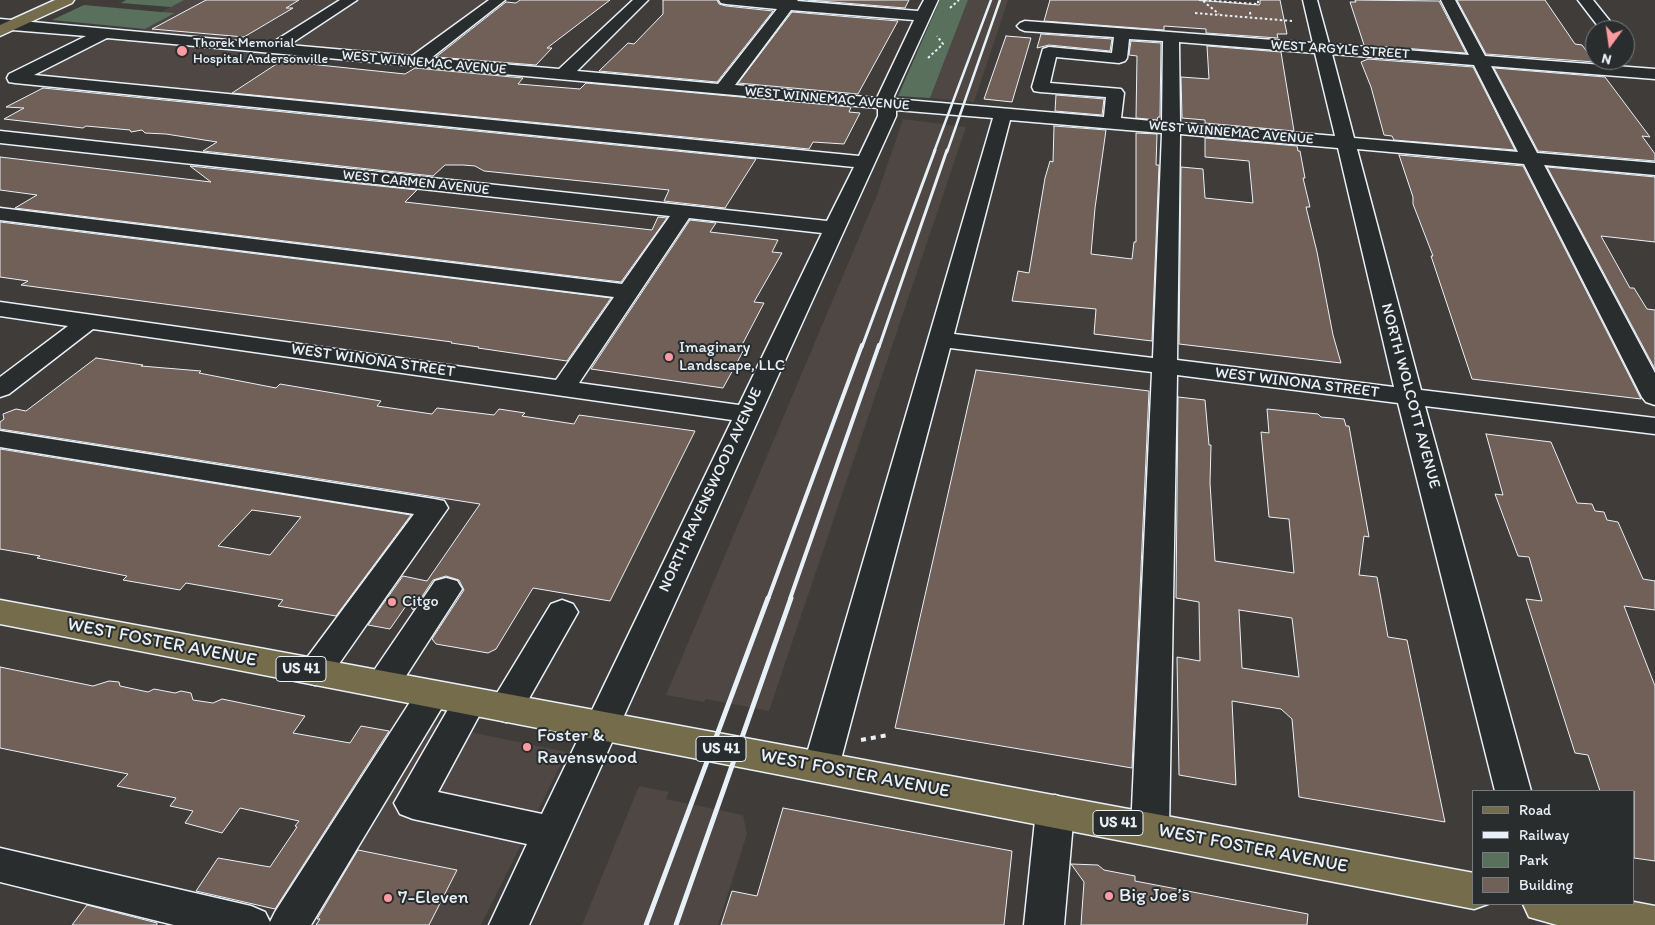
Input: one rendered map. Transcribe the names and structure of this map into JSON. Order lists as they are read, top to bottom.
{
  "streets": {
    "main road": ["WEST FOSTER AVENUE", "US 41"],
    "street": [
      "WEST ARGYLE STREET",
      "WEST WINNEMAC AVENUE",
      "WEST CARMEN AVENUE",
      "WEST WINONA STREET",
      "NORTH WOLCOTT AVENUE",
      "NORTH RAVENSWOOD AVENUE"
    ]
  },
  "crossings": [
    ["WEST ARGYLE STREET", "NORTH WOLCOTT AVENUE"],
    ["WEST WINNEMAC AVENUE", "NORTH WOLCOTT AVENUE"],
    ["WEST WINNEMAC AVENUE", "NORTH RAVENSWOOD AVENUE"],
    ["WEST CARMEN AVENUE", "NORTH RAVENSWOOD AVENUE"],
    ["WEST WINONA STREET", "NORTH WOLCOTT AVENUE"],
    ["WEST WINONA STREET", "NORTH RAVENSWOOD AVENUE"],
    ["NORTH RAVENSWOOD AVENUE", "WEST FOSTER AVENUE"]
  ],
  "places": [
    "Thorek Memorial Hospital Andersonville",
    "Imaginary Landscape, LLC",
    "Citgo",
    "Foster & Ravenswood",
    "Big Joe’s",
    "7-Eleven"
  ],
  "legend": [
    "Road",
    "Railway",
    "Park",
    "Building"
  ],
  "north": "bottom"
}
